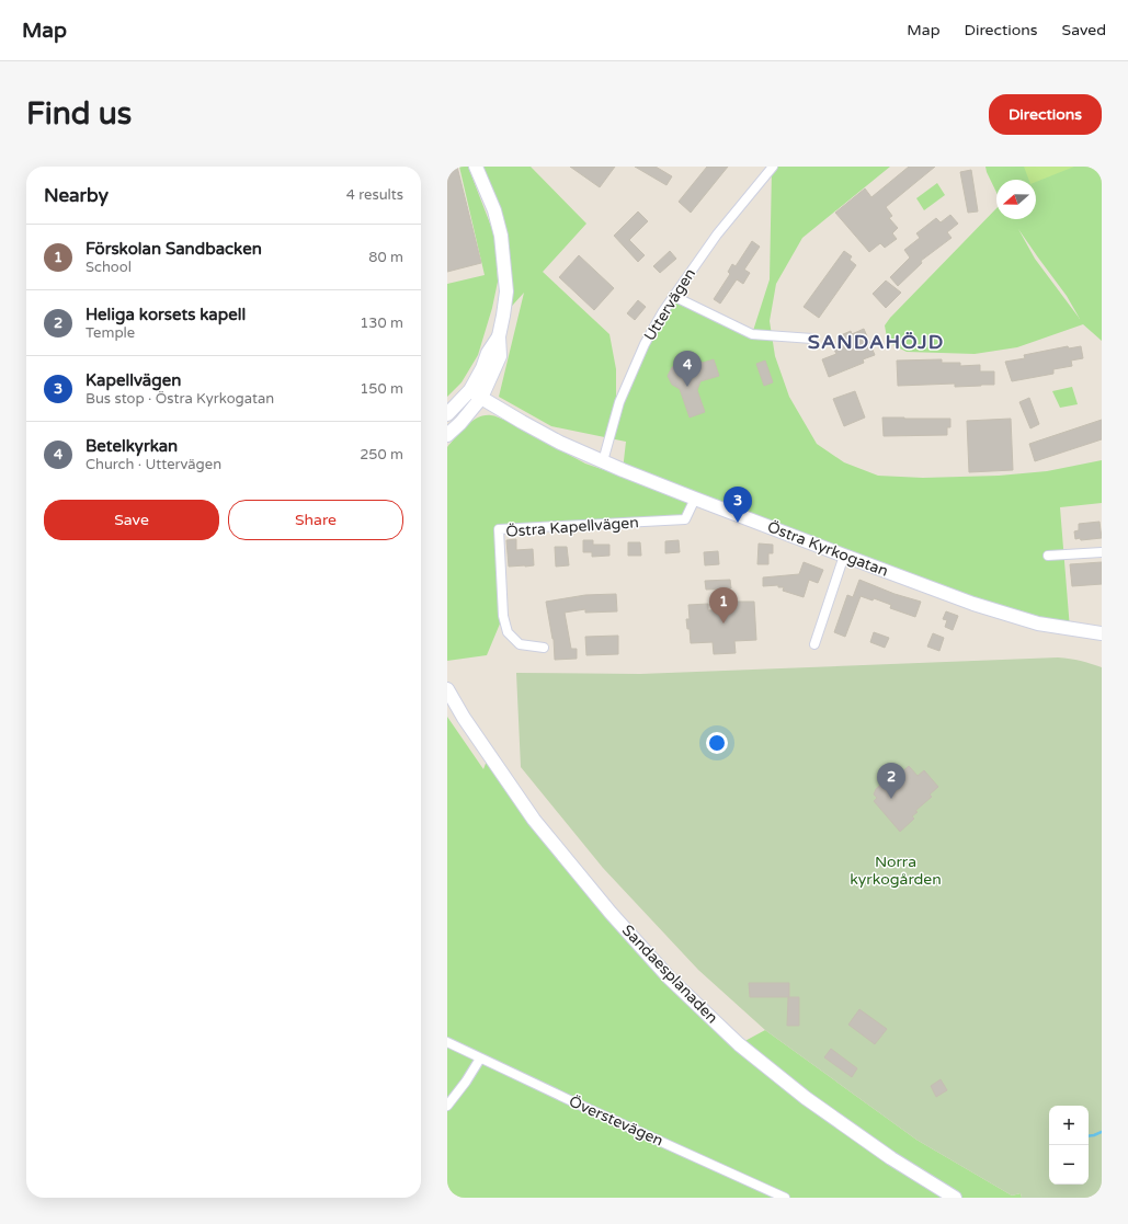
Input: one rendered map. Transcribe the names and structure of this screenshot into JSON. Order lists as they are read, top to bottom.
{
  "streets": {
    "street": [
      "Uttervägen",
      "Östra Kapellvägen",
      "Östra Kyrkogatan",
      "Sandaesplanaden",
      "Överstevägen"
    ]
  },
  "crossings": [
    ["Uttervägen", "Östra Kyrkogatan"],
    ["Östra Kapellvägen", "Östra Kyrkogatan"]
  ],
  "districts": ["SANDAHÖJD"],
  "parks": ["Norra kyrkogården"],
  "north": "left",
  "page": {
    "header": "Map",
    "nav": ["Map", "Directions", "Saved"],
    "buttons": [
      "Directions",
      ["Save", "Share"]
    ],
    "title": "Find us",
    "heading": ["Nearby", "4 results"],
    "list": [
      {
        "mark": "1",
        "name": "Förskolan Sandbacken",
        "note": "School",
        "value": "80 m"
      },
      {
        "mark": "2",
        "name": "Heliga korsets kapell",
        "note": "Temple",
        "value": "130 m"
      },
      {
        "mark": "3",
        "name": "Kapellvägen",
        "note": "Bus stop · Östra Kyrkogatan",
        "value": "150 m"
      },
      {
        "mark": "4",
        "name": "Betelkyrkan",
        "note": "Church · Uttervägen",
        "value": "250 m"
      }
    ],
    "pins": [
      "4",
      "3",
      "1",
      "2"
    ],
    "map_buttons": ["+", "−"]
  }
}
